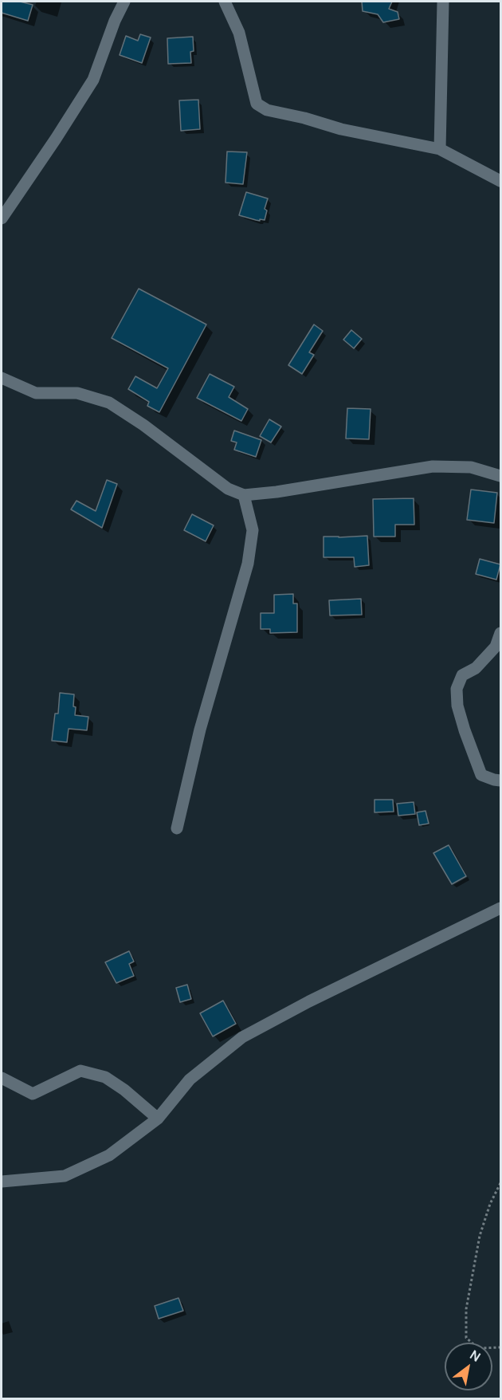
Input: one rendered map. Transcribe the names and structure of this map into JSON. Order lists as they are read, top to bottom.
{
  "north": "top right"
}
